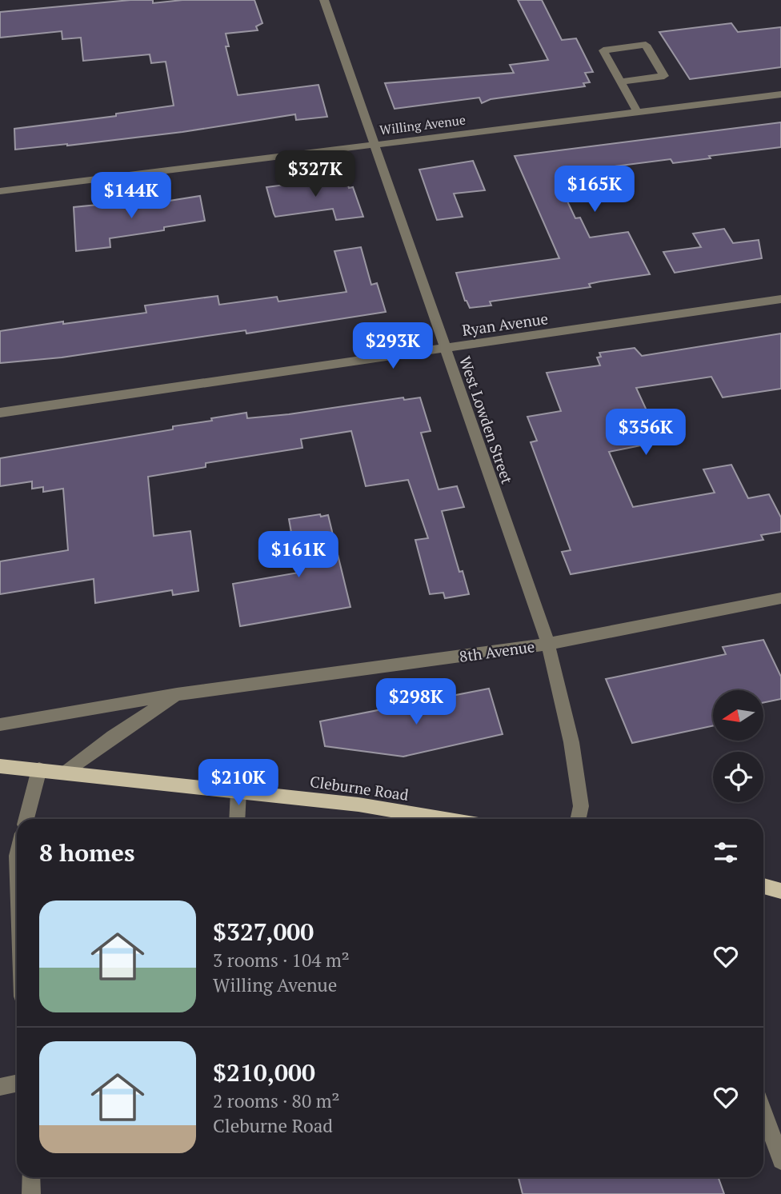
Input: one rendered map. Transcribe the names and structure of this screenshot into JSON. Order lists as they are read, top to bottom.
{
  "streets": {
    "main road": ["Cleburne Road"],
    "street": [
      "Willing Avenue",
      "Ryan Avenue",
      "West Lowden Street",
      "8th Avenue"
    ]
  },
  "crossings": [
    ["Willing Avenue", "West Lowden Street"],
    ["Ryan Avenue", "West Lowden Street"],
    ["West Lowden Street", "8th Avenue"],
    ["8th Avenue", "Cleburne Road"]
  ],
  "north": "left",
  "page": {
    "price": [
      "$327K",
      "$165K",
      "$144K",
      "$293K",
      "$356K",
      "$161K",
      "$298K",
      "$210K"
    ],
    "heading": "8 homes",
    "list": [
      {
        "name": "$327,000",
        "note": "3 rooms · 104 m² · Willing Avenue"
      },
      {
        "name": "$210,000",
        "note": "2 rooms · 80 m² · Cleburne Road"
      }
    ]
  }
}
